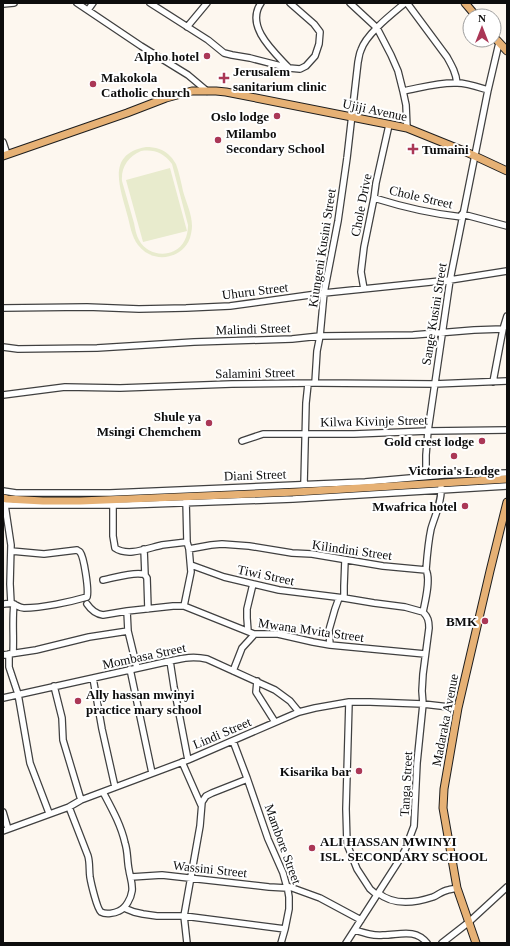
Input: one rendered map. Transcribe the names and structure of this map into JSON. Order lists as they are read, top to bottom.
{
  "streets": {
    "main road": ["Ujiji Avenue", "Madaraka Avenue"],
    "street": [
      "Chole Street",
      "Chole Drive",
      "Kiungeni Kusini Street",
      "Uhuru Street",
      "Sange Kusini Street",
      "Malindi Street",
      "Salamini Street",
      "Kilwa Kivinje Street",
      "Diani Street",
      "Kilindini Street",
      "Tiwi Street",
      "Mwana Mvita Street",
      "Mombasa Street",
      "Lindi Street",
      "Tanga Street",
      "Mambore Street",
      "Wassini Street"
    ]
  },
  "crossings": [
    ["Ujiji Avenue", "Chole Drive"],
    ["Ujiji Avenue", "Kiungeni Kusini Street"],
    ["Ujiji Avenue", "Sange Kusini Street"],
    ["Chole Street", "Chole Drive"],
    ["Chole Street", "Sange Kusini Street"],
    ["Chole Drive", "Uhuru Street"],
    ["Kiungeni Kusini Street", "Uhuru Street"],
    ["Kiungeni Kusini Street", "Malindi Street"],
    ["Kiungeni Kusini Street", "Salamini Street"],
    ["Uhuru Street", "Sange Kusini Street"],
    ["Sange Kusini Street", "Malindi Street"],
    ["Sange Kusini Street", "Salamini Street"],
    ["Sange Kusini Street", "Kilwa Kivinje Street"],
    ["Sange Kusini Street", "Diani Street"],
    ["Mombasa Street", "Lindi Street"],
    ["Madaraka Avenue", "Lindi Street"],
    ["Lindi Street", "Tanga Street"],
    ["Lindi Street", "Mambore Street"],
    ["Tanga Street", "Wassini Street"],
    ["Mambore Street", "Wassini Street"]
  ],
  "places": {
    "other": [
      "Alpho hotel",
      "Makokola Catholic church",
      "Oslo lodge",
      "Milambo Secondary School",
      "Shule ya Msingi Chemchem",
      "Gold crest lodge",
      "Victoria's Lodge",
      "Mwafrica hotel",
      "BMK",
      "Ally hassan mwinyi practice mary school",
      "Kisarika bar",
      "ALI HASSAN MWINYI ISL. SECONDARY SCHOOL"
    ],
    "health": ["Jerusalem sanitarium clinic", "Tumaini"]
  },
  "north": "top"
}
